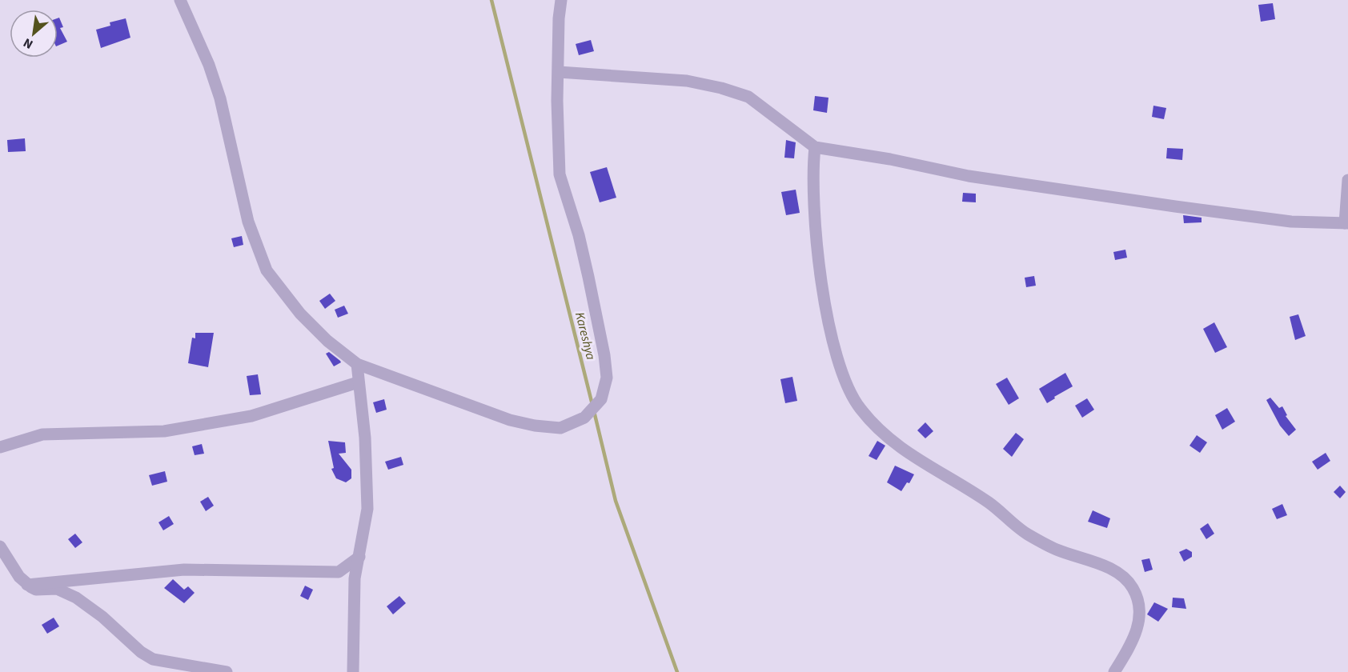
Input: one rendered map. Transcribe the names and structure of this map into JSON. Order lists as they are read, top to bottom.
{
  "water": ["Kareshya"],
  "north": "bottom left"
}
